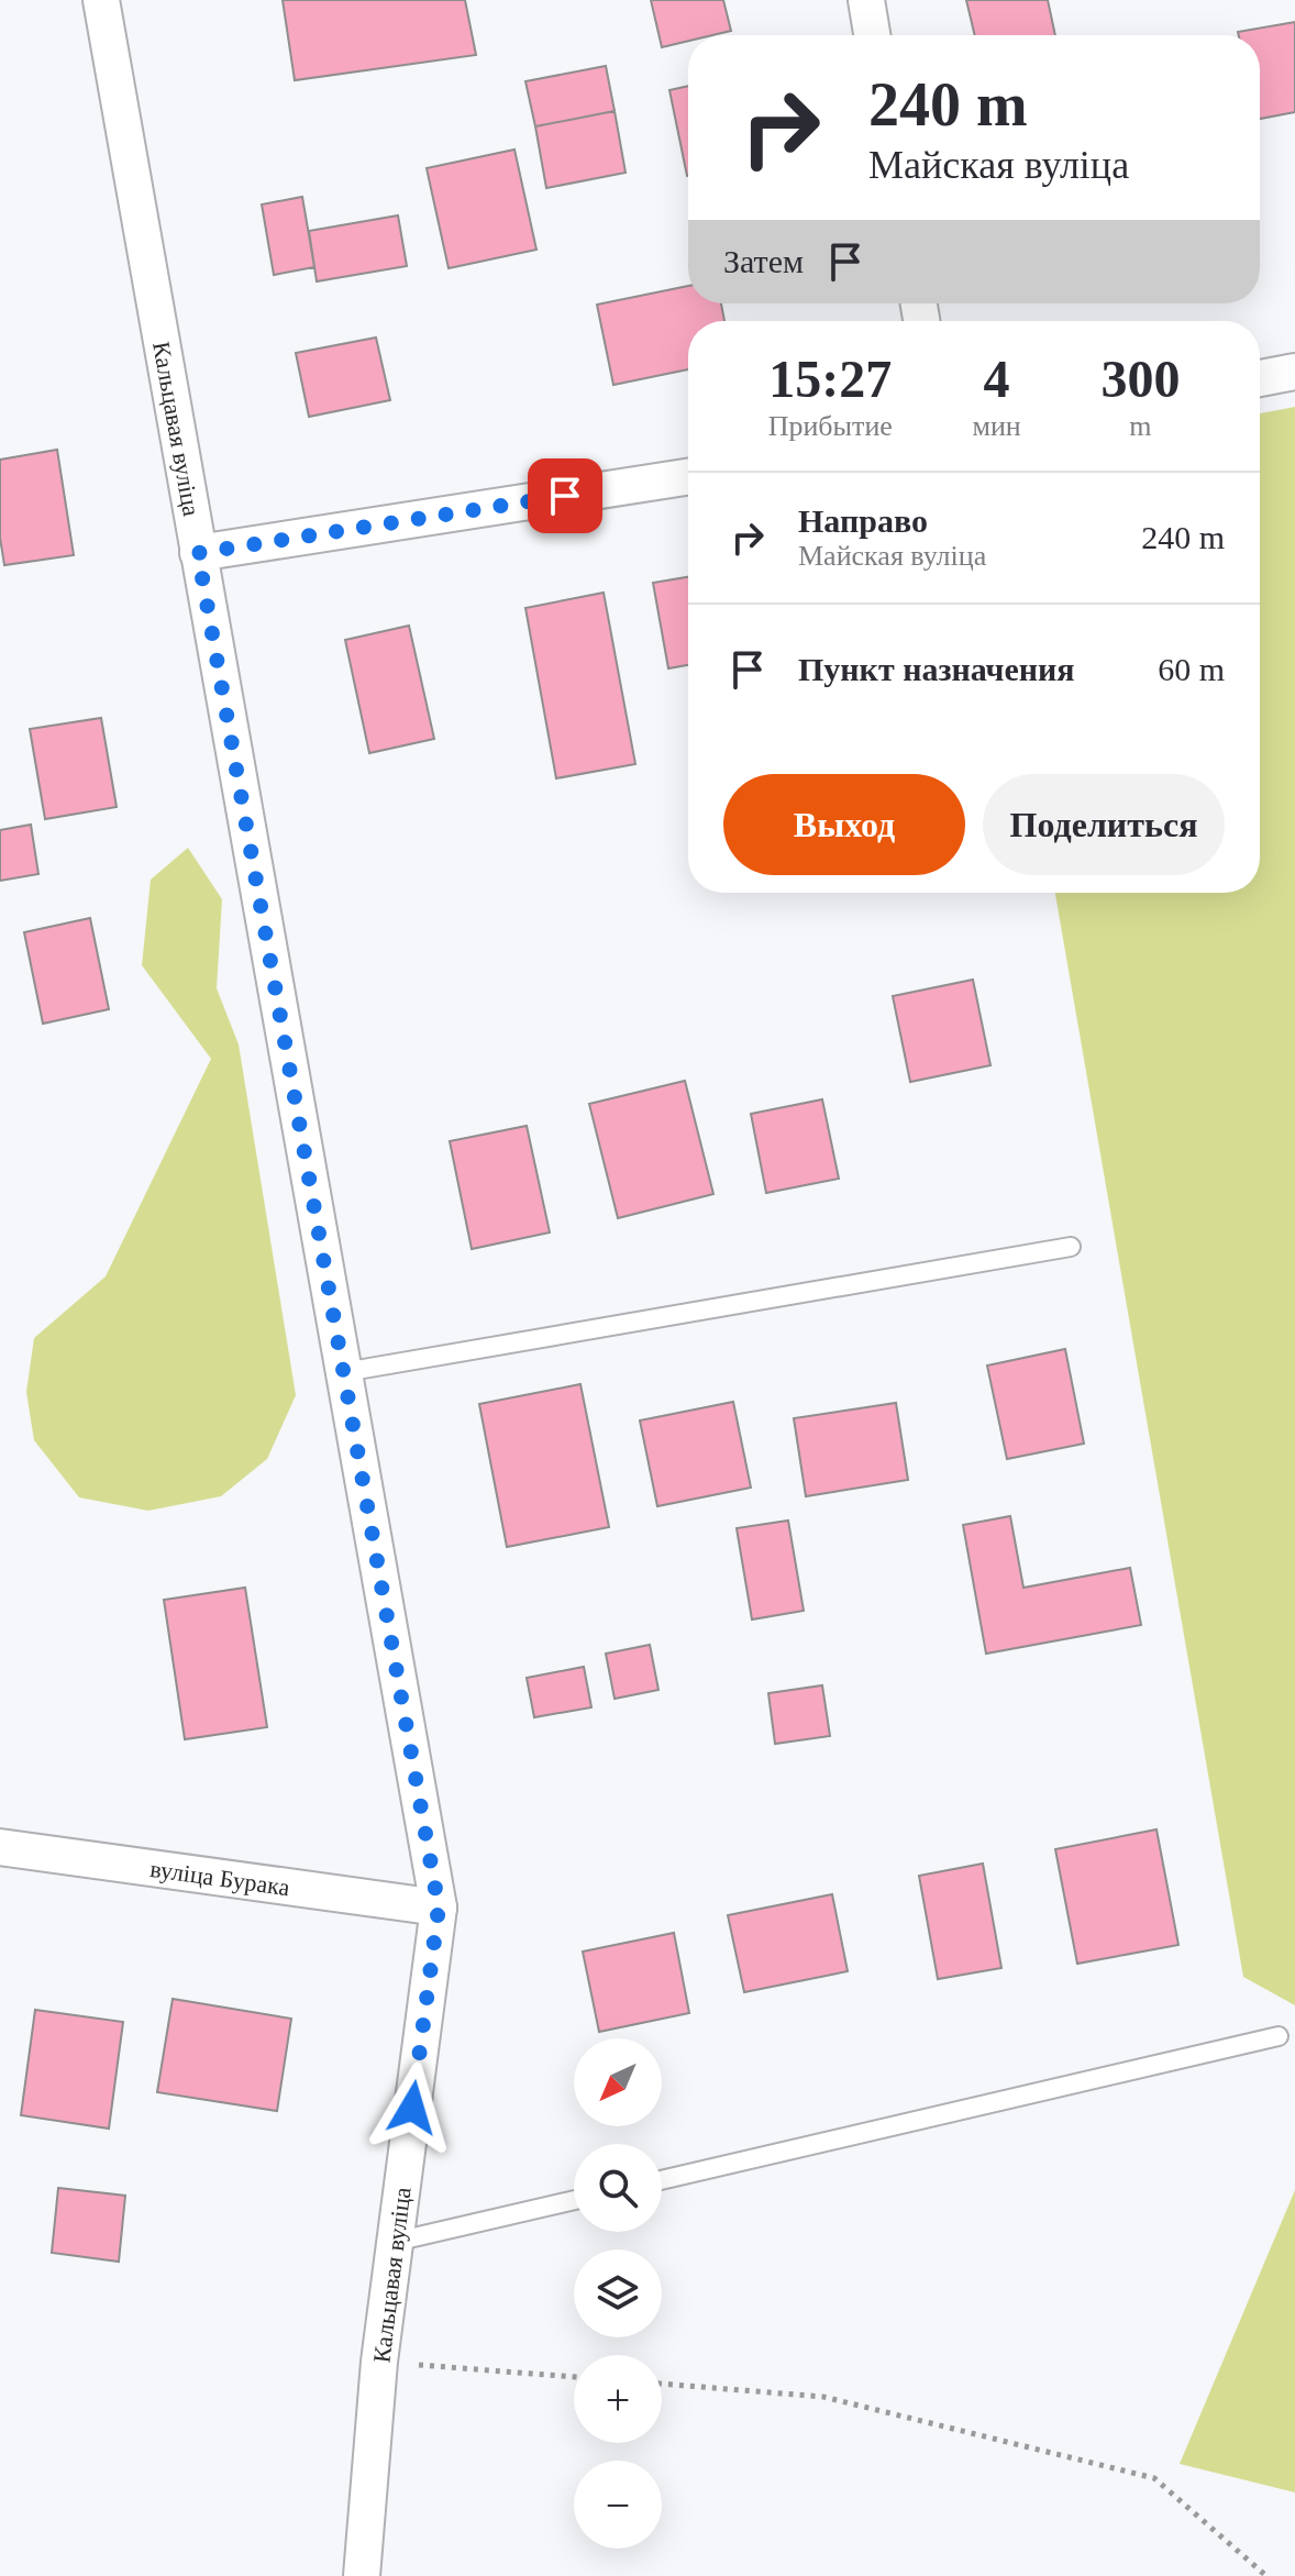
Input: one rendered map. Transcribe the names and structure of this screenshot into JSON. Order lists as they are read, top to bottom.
{
  "streets": {
    "street": ["Кальцавая вуліца", "вуліца Бурака"]
  },
  "crossings": [
    ["Кальцавая вуліца", "вуліца Бурака"]
  ],
  "north": "bottom left",
  "page": {
    "turn": ["240 m", "Майская вуліца"],
    "then": "Затем",
    "eta": [
      "15:27",
      "Прибытие",
      "4",
      "мин",
      "300",
      "m"
    ],
    "list": [
      {
        "name": "Направо",
        "note": "Майская вуліца",
        "value": "240 m"
      },
      {
        "name": "Пункт назначения",
        "value": "60 m"
      }
    ],
    "buttons": ["Выход", "Поделиться"],
    "map_buttons": ["+", "−"]
  }
}
